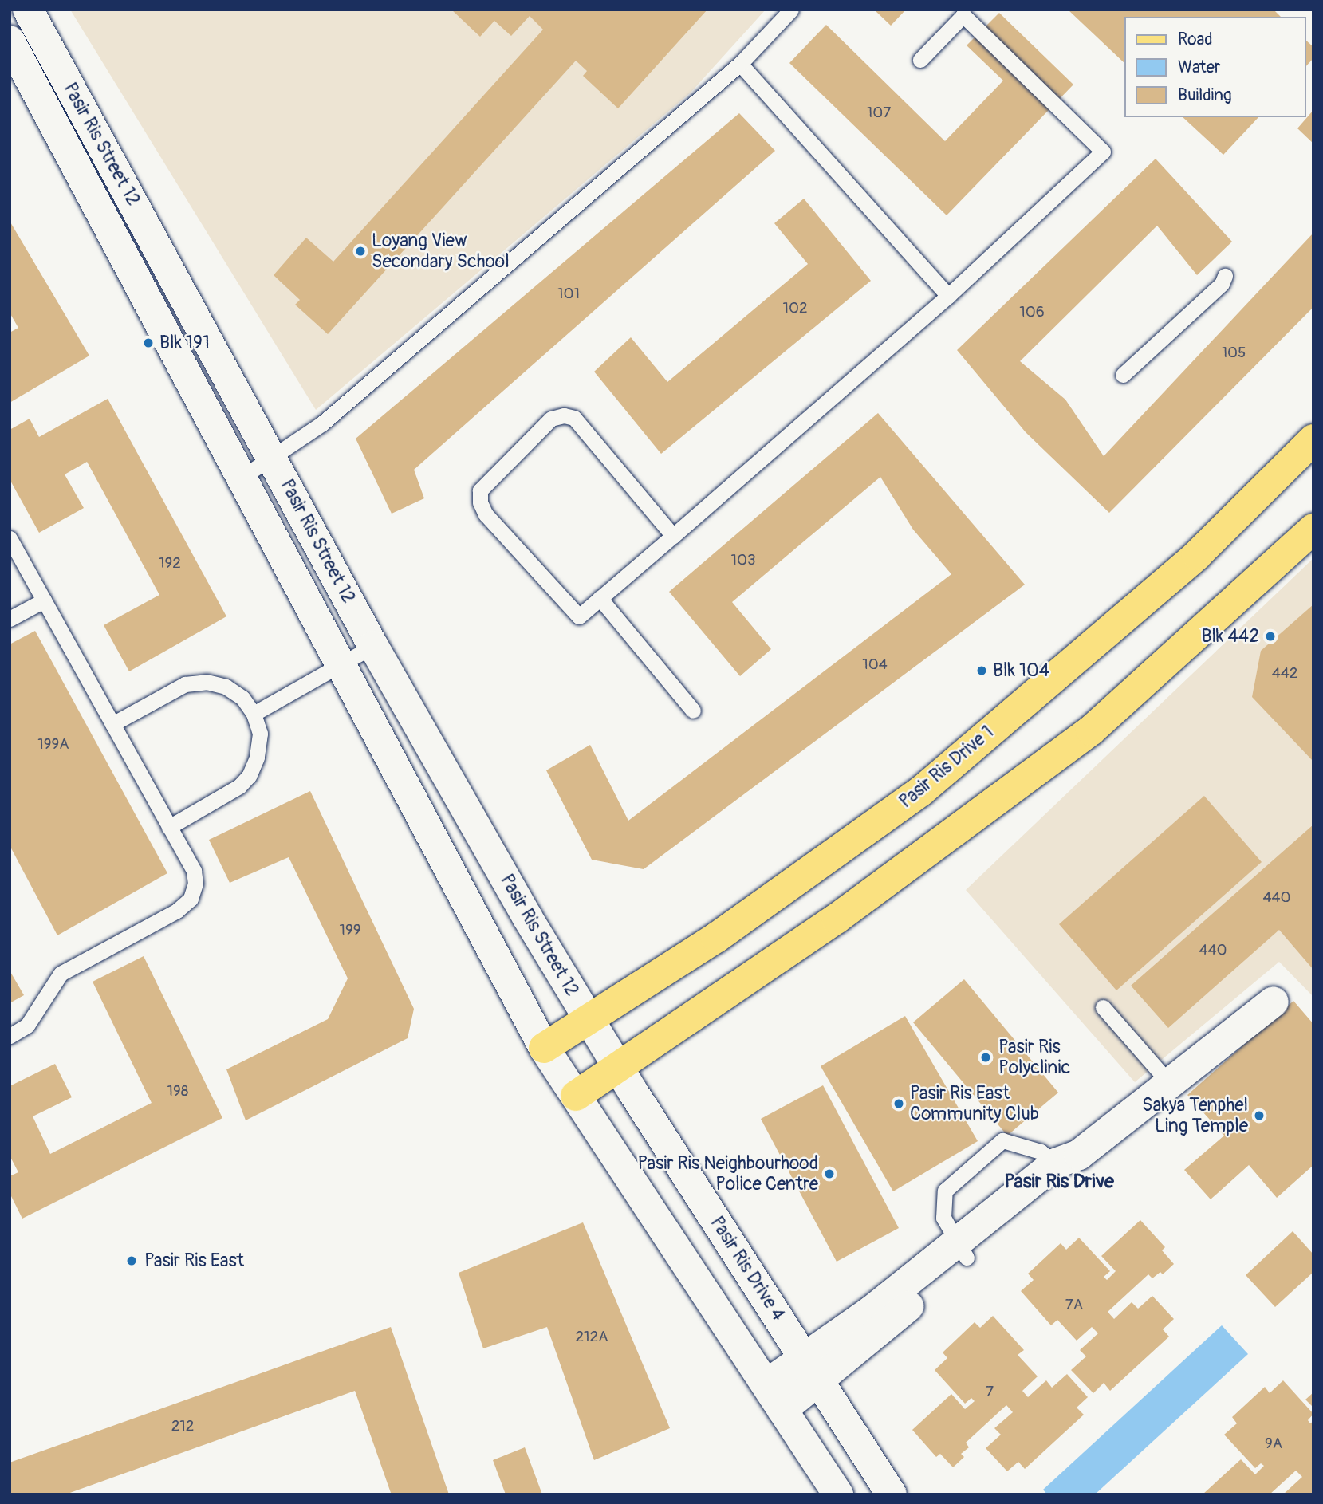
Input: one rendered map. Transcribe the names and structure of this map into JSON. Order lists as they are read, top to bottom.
{
  "streets": {
    "main road": ["Pasir Ris Drive 1"],
    "street": ["Pasir Ris Street 12", "Pasir Ris Drive 4"]
  },
  "crossings": [
    ["Pasir Ris Street 12", "Pasir Ris Drive 1"],
    ["Pasir Ris Street 12", "Pasir Ris Drive 4"]
  ],
  "districts": ["Pasir Ris Drive"],
  "places": [
    "Loyang View Secondary School",
    "Blk 191",
    "Blk 442",
    "Blk 104",
    "Pasir Ris Polyclinic",
    "Pasir Ris East Community Club",
    "Sakya Tenphel Ling Temple",
    "Pasir Ris Neighbourhood Police Centre",
    "Pasir Ris East"
  ],
  "house_numbers": [
    "107",
    "101",
    "102",
    "106",
    "105",
    "103",
    "192",
    "104",
    "442",
    "199A",
    "440",
    "199",
    "440",
    "198",
    "7A",
    "212A",
    "7",
    "212",
    "9A"
  ],
  "legend": ["Road", "Water", "Building"]
}
